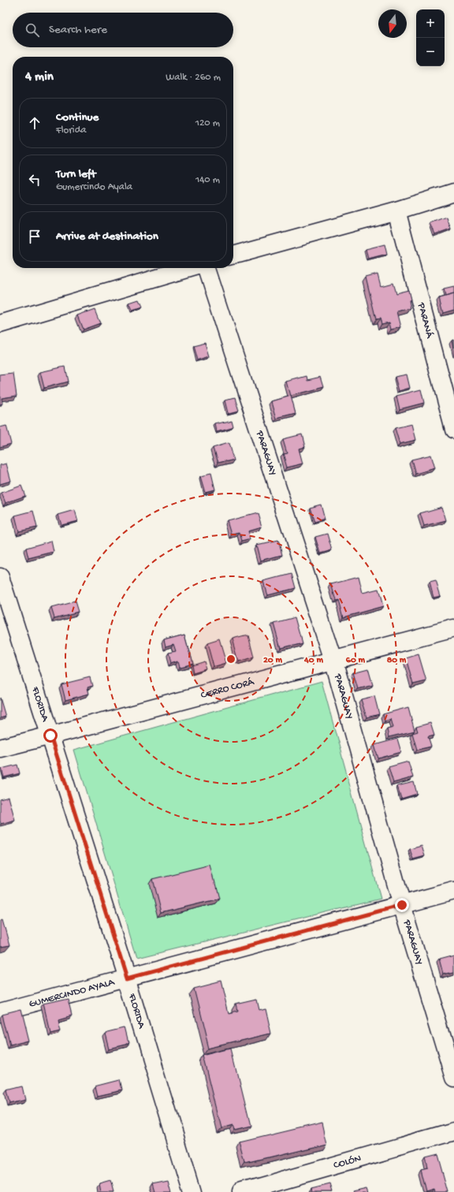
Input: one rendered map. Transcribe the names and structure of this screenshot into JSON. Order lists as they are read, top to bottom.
{
  "streets": {
    "street": [
      "PARANÁ",
      "PARAGUAY",
      "CERRO CORÁ",
      "FLORIDA",
      "GUMERCINDO AYALA",
      "COLÓN"
    ]
  },
  "crossings": [
    ["PARAGUAY", "CERRO CORÁ"],
    ["PARAGUAY", "GUMERCINDO AYALA"],
    ["CERRO CORÁ", "FLORIDA"],
    ["FLORIDA", "GUMERCINDO AYALA"]
  ],
  "north": "bottom",
  "page": {
    "map_buttons": ["+", "−"],
    "search": "Search here",
    "heading": ["4 min", "Walk · 260 m"],
    "list": [
      ["Continue", "Florida", "120 m"],
      ["Turn left", "Gumercindo Ayala", "140 m"],
      "Arrive at destination"
    ]
  },
  "rings": [
    "20 m",
    "40 m",
    "60 m",
    "80 m"
  ]
}
